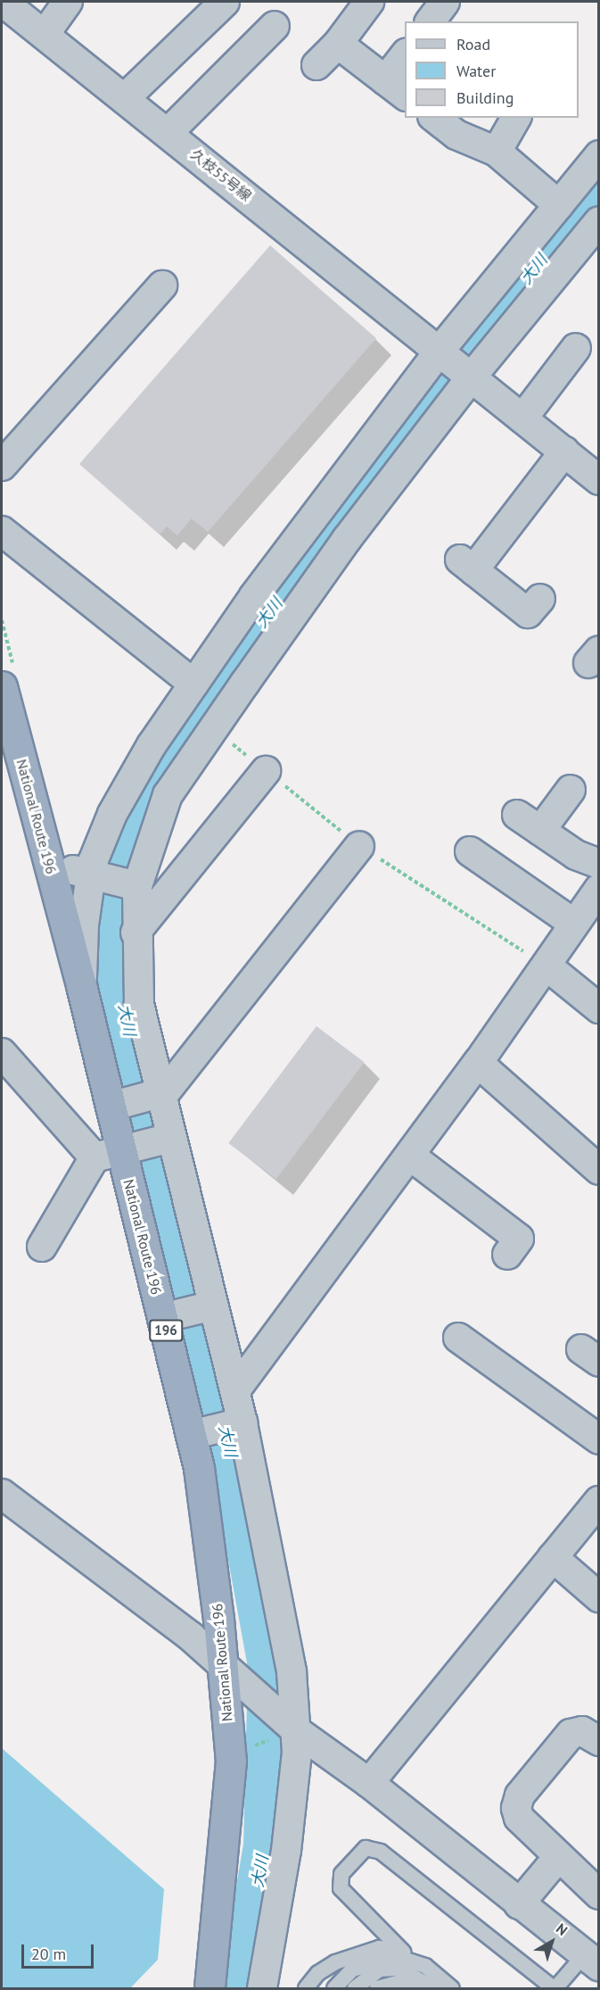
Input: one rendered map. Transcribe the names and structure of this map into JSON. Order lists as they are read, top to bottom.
{
  "streets": {
    "highway": ["National Route 196", "196"],
    "street": ["久枝55号線"]
  },
  "water": ["大川"],
  "legend": ["Road", "Water", "Building"],
  "scale_bar": "20 m",
  "north": "top right"
}
